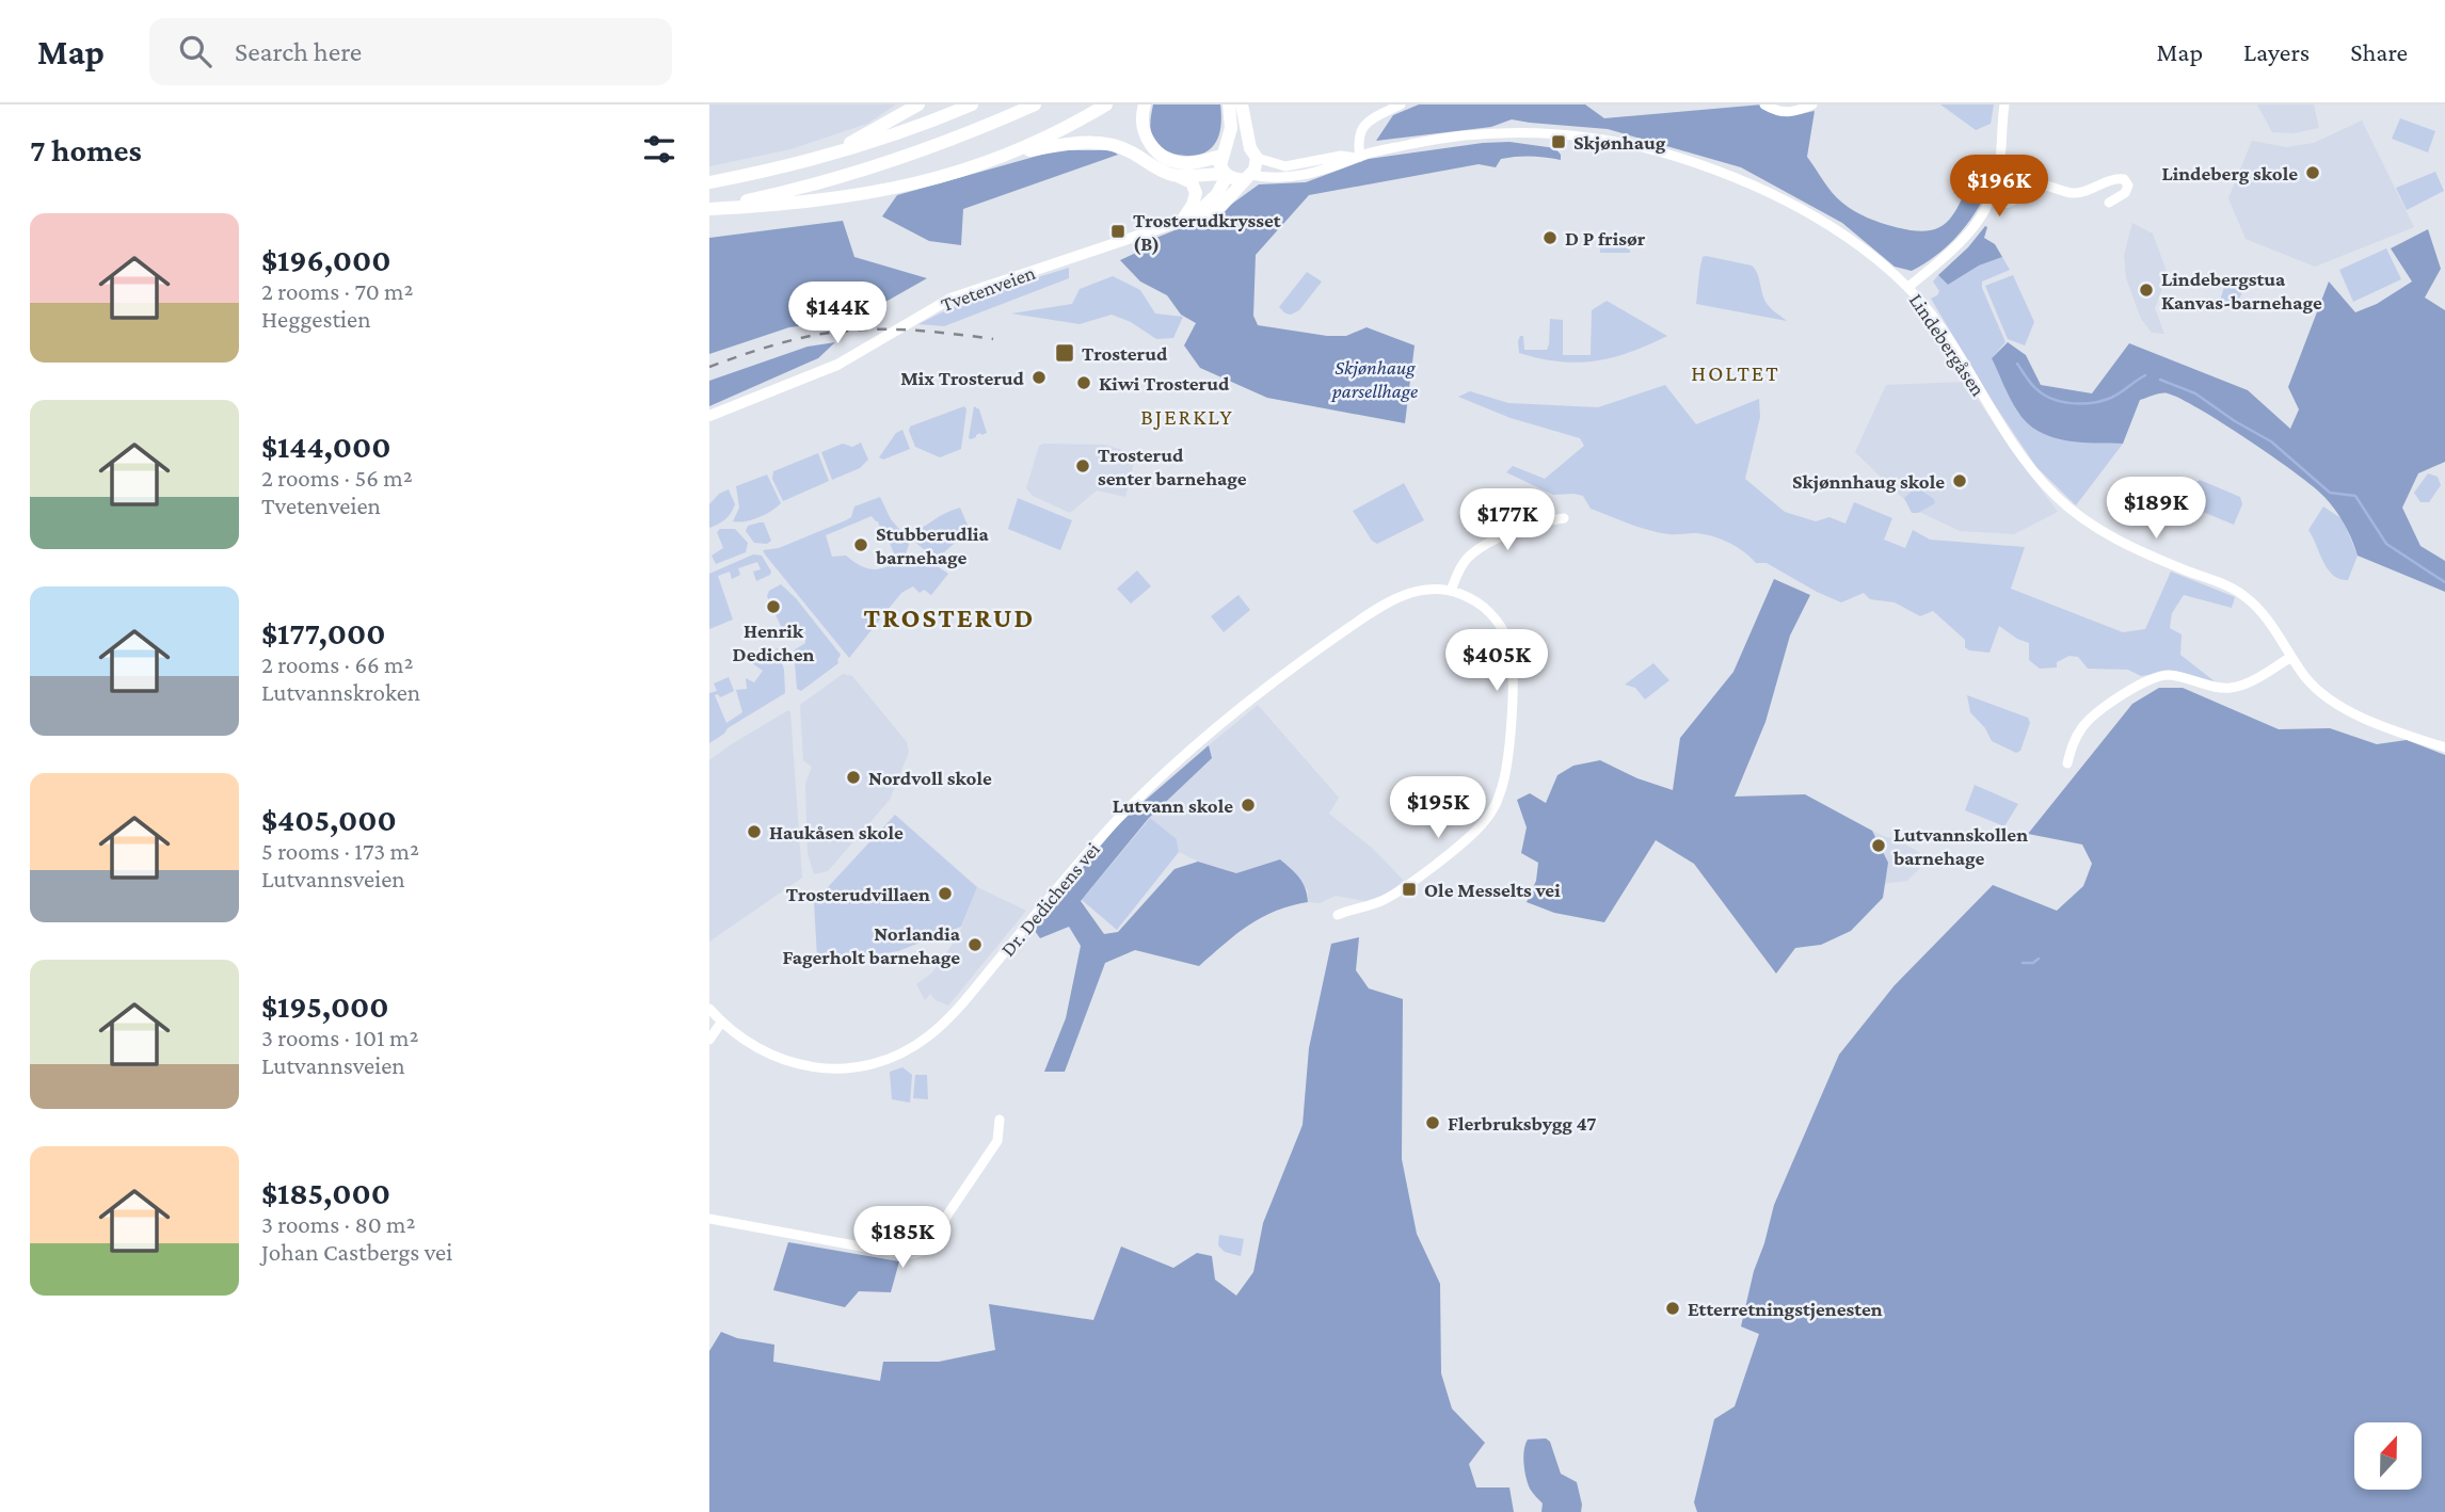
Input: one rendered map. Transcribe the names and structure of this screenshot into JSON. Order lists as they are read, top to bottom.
{
  "streets": {
    "highway": ["Tvetenveien"],
    "street": ["Lindebergåsen", "Dr. Dedichens vei"]
  },
  "crossings": [
    ["Tvetenveien", "Lindebergåsen"]
  ],
  "districts": ["HOLTET", "BJERKLY", "TROSTERUD"],
  "parks": ["Skjønhaug parsellhage"],
  "places": {
    "transit": [
      "Skjønhaug",
      "Trosterudkrysset (B)",
      "Trosterud",
      "Ole Messelts vei"
    ],
    "other": [
      "Lindeberg skole",
      "D P frisør",
      "Lindebergstua Kanvas-barnehage",
      "Mix Trosterud",
      "Kiwi Trosterud",
      "Trosterud senter barnehage",
      "Skjønnhaug skole",
      "Stubberudlia barnehage",
      "Henrik Dedichen",
      "Nordvoll skole",
      "Lutvann skole",
      "Haukåsen skole",
      "Lutvannskollen barnehage",
      "Trosterudvillaen",
      "Norlandia Fagerholt barnehage",
      "Flerbruksbygg 47",
      "Etterretningstjenesten"
    ]
  },
  "north": "top",
  "page": {
    "header": "Map",
    "search": "Search here",
    "nav": ["Map", "Layers", "Share"],
    "heading": "7 homes",
    "price": [
      "$196K",
      "$144K",
      "$189K",
      "$177K",
      "$405K",
      "$195K",
      "$185K"
    ],
    "list": [
      {
        "name": "$196,000",
        "note": "2 rooms · 70 m² · Heggestien"
      },
      {
        "name": "$144,000",
        "note": "2 rooms · 56 m² · Tvetenveien"
      },
      {
        "name": "$177,000",
        "note": "2 rooms · 66 m² · Lutvannskroken"
      },
      {
        "name": "$405,000",
        "note": "5 rooms · 173 m² · Lutvannsveien"
      },
      {
        "name": "$195,000",
        "note": "3 rooms · 101 m² · Lutvannsveien"
      },
      {
        "name": "$185,000",
        "note": "3 rooms · 80 m² · Johan Castbergs vei"
      }
    ]
  }
}
